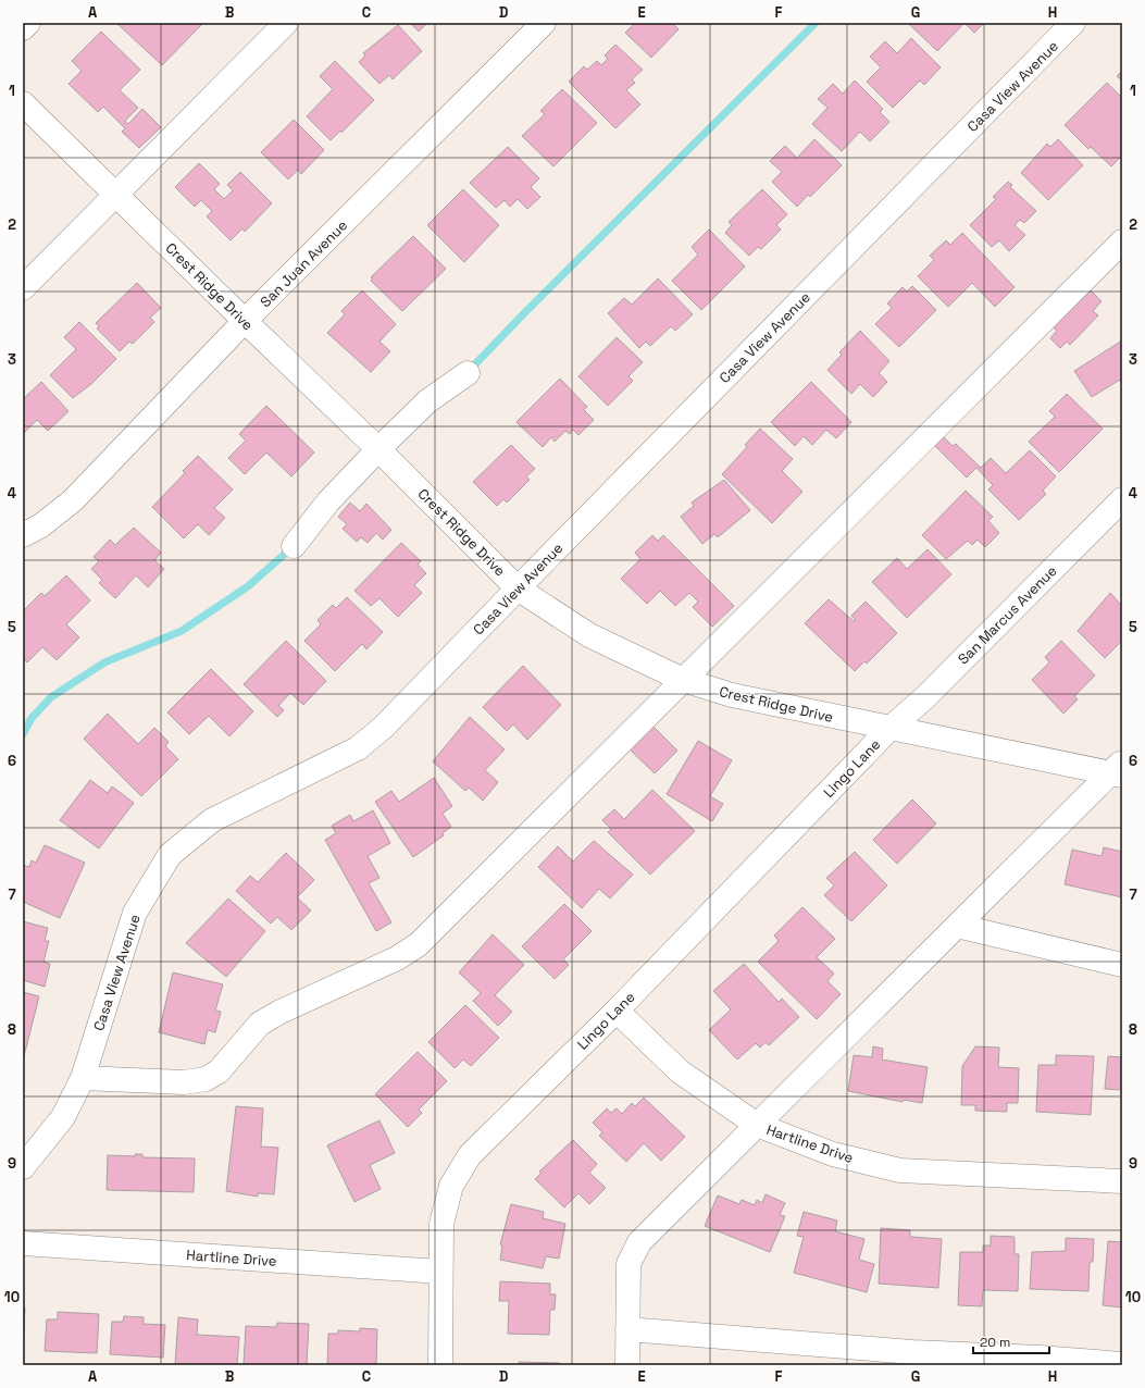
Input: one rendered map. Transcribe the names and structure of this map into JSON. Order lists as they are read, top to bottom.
{
  "streets": {
    "street": [
      "Casa View Avenue",
      "San Juan Avenue",
      "Crest Ridge Drive",
      "San Marcus Avenue",
      "Lingo Lane",
      "Hartline Drive"
    ]
  },
  "crossings": [
    ["Casa View Avenue", "Crest Ridge Drive"],
    ["San Juan Avenue", "Crest Ridge Drive"],
    ["Crest Ridge Drive", "San Marcus Avenue"],
    ["Crest Ridge Drive", "Lingo Lane"],
    ["San Marcus Avenue", "Lingo Lane"],
    ["Lingo Lane", "Hartline Drive"]
  ],
  "scale_bar": "20 m",
  "grid": {
    "columns": [
      "A",
      "B",
      "C",
      "D",
      "E",
      "F",
      "G",
      "H"
    ],
    "rows": [
      "1",
      "2",
      "3",
      "4",
      "5",
      "6",
      "7",
      "8",
      "9",
      "10"
    ]
  }
}
